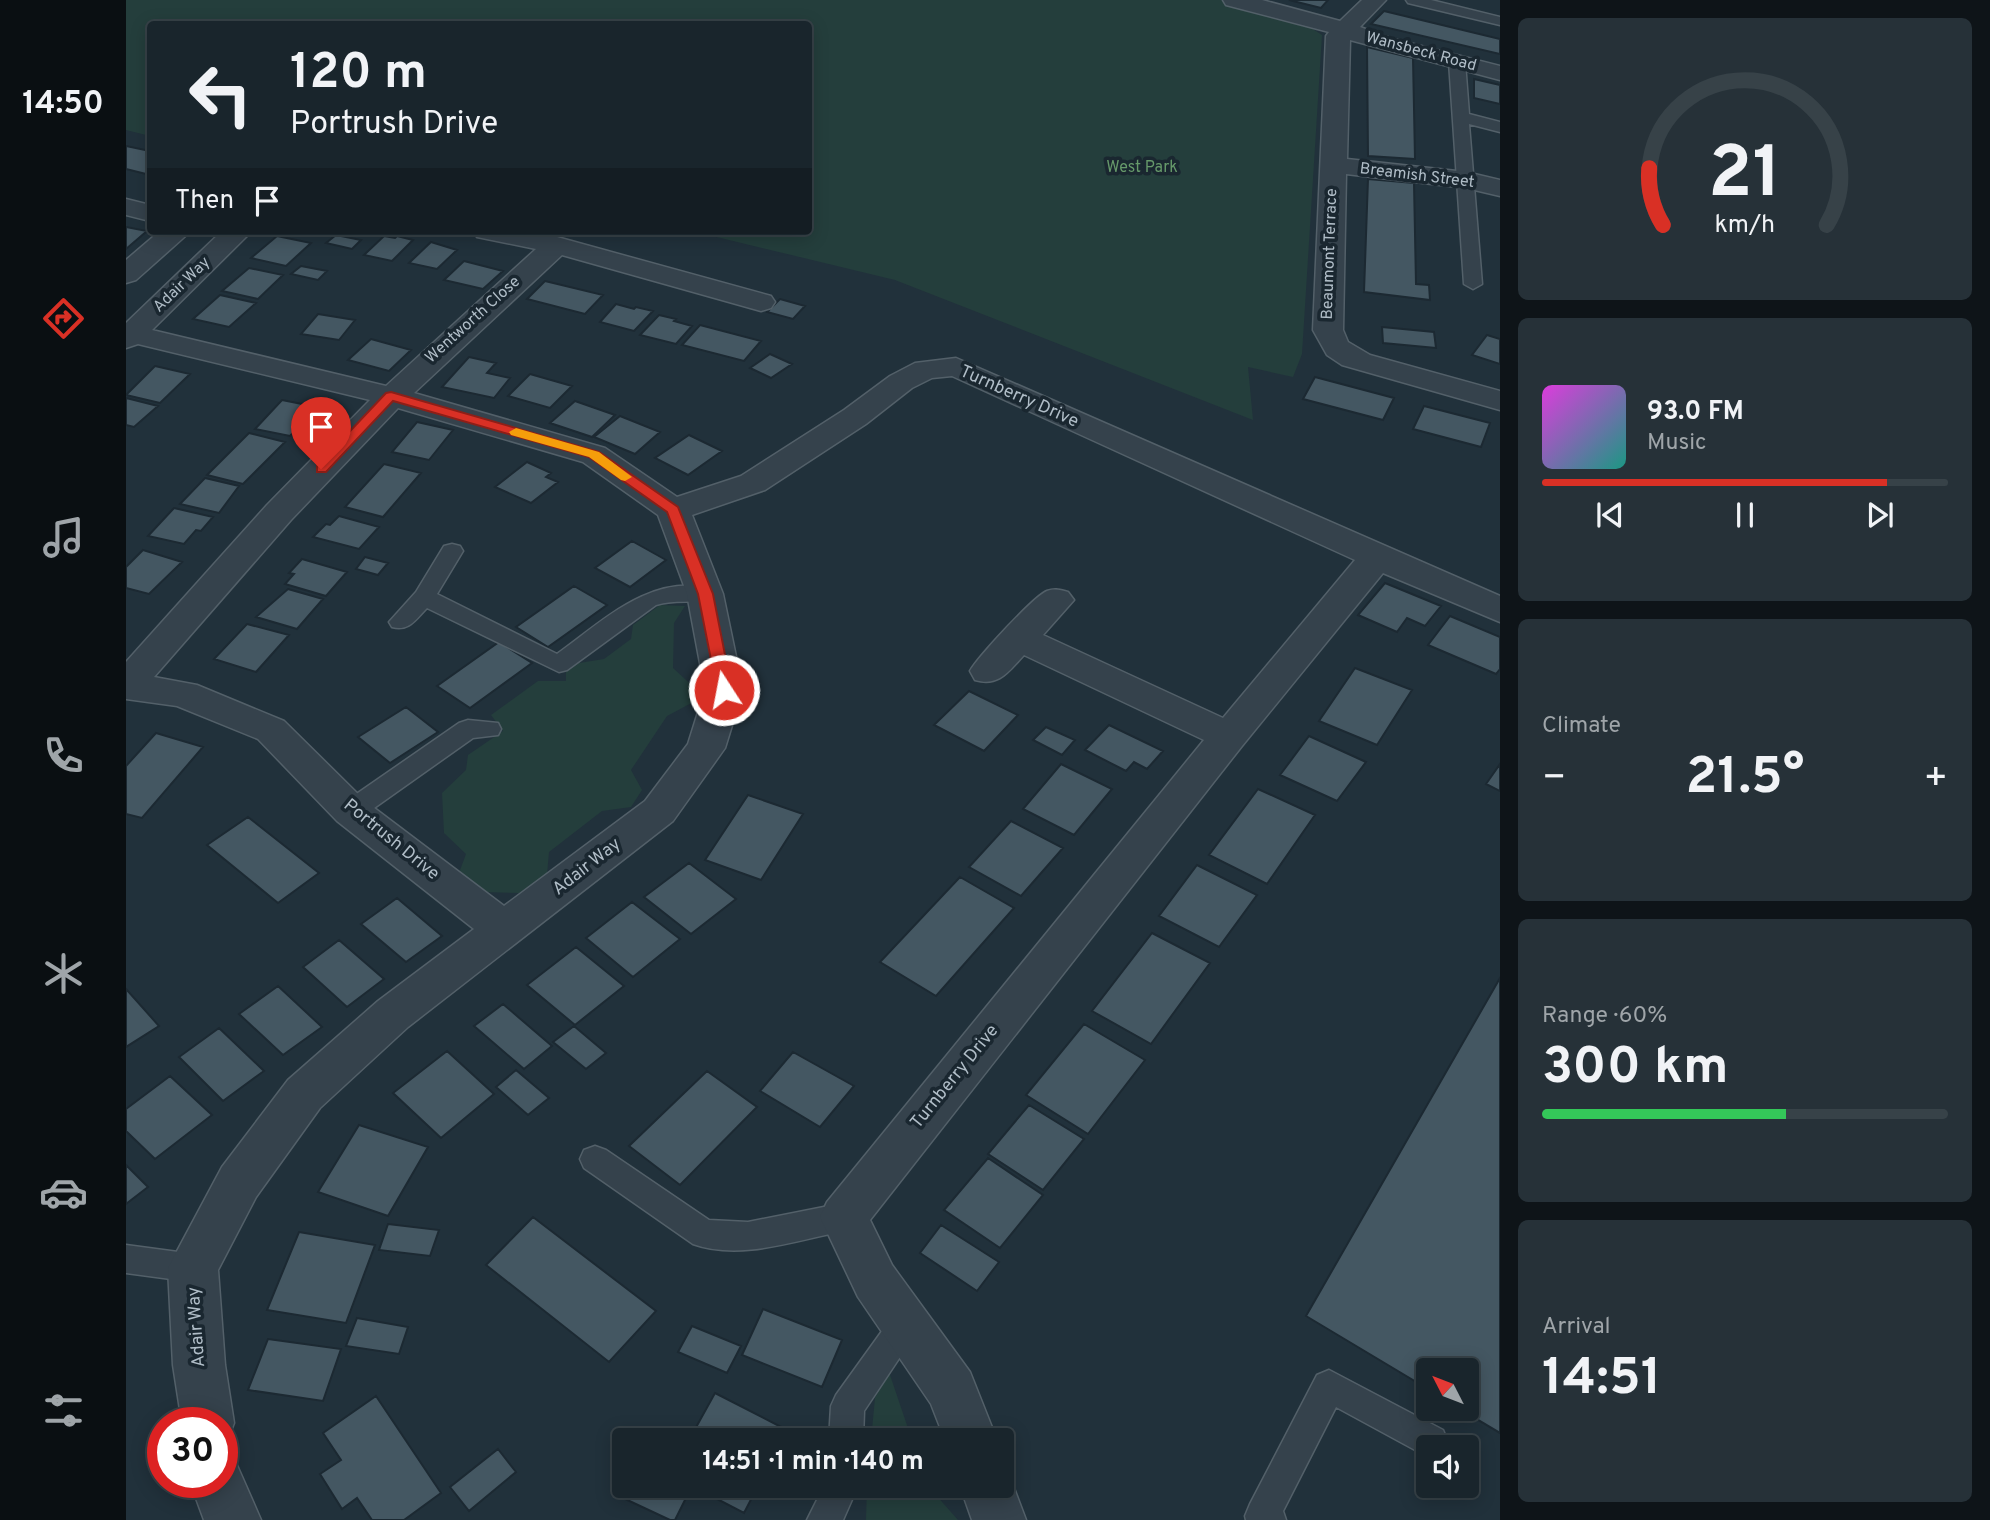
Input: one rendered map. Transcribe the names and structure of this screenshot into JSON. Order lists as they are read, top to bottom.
{
  "streets": {
    "street": [
      "Wansbeck Road",
      "Breamish Street",
      "Beaumont Terrace",
      "Adair Way",
      "Wentworth Close",
      "Turnberry Drive",
      "Portrush Drive"
    ]
  },
  "crossings": [
    ["Wansbeck Road", "Beaumont Terrace"],
    ["Breamish Street", "Beaumont Terrace"],
    ["Adair Way", "Turnberry Drive"],
    ["Adair Way", "Portrush Drive"],
    ["Wentworth Close", "Portrush Drive"]
  ],
  "parks": ["West Park"],
  "north": "top left",
  "page": {
    "tabs": "14:50",
    "turn": ["120 m", "Portrush Drive"],
    "then": "Then",
    "song": ["93.0 FM", "Music"],
    "tile": [
      "Climate",
      ["Range · 60%", "300 km"],
      ["Arrival", "14:51"]
    ],
    "heat": ["−", "21.5°", "+"],
    "limit": "30",
    "trip": "14:51 · 1 min · 140 m",
    "gauge": ["21", "km/h"]
  }
}
